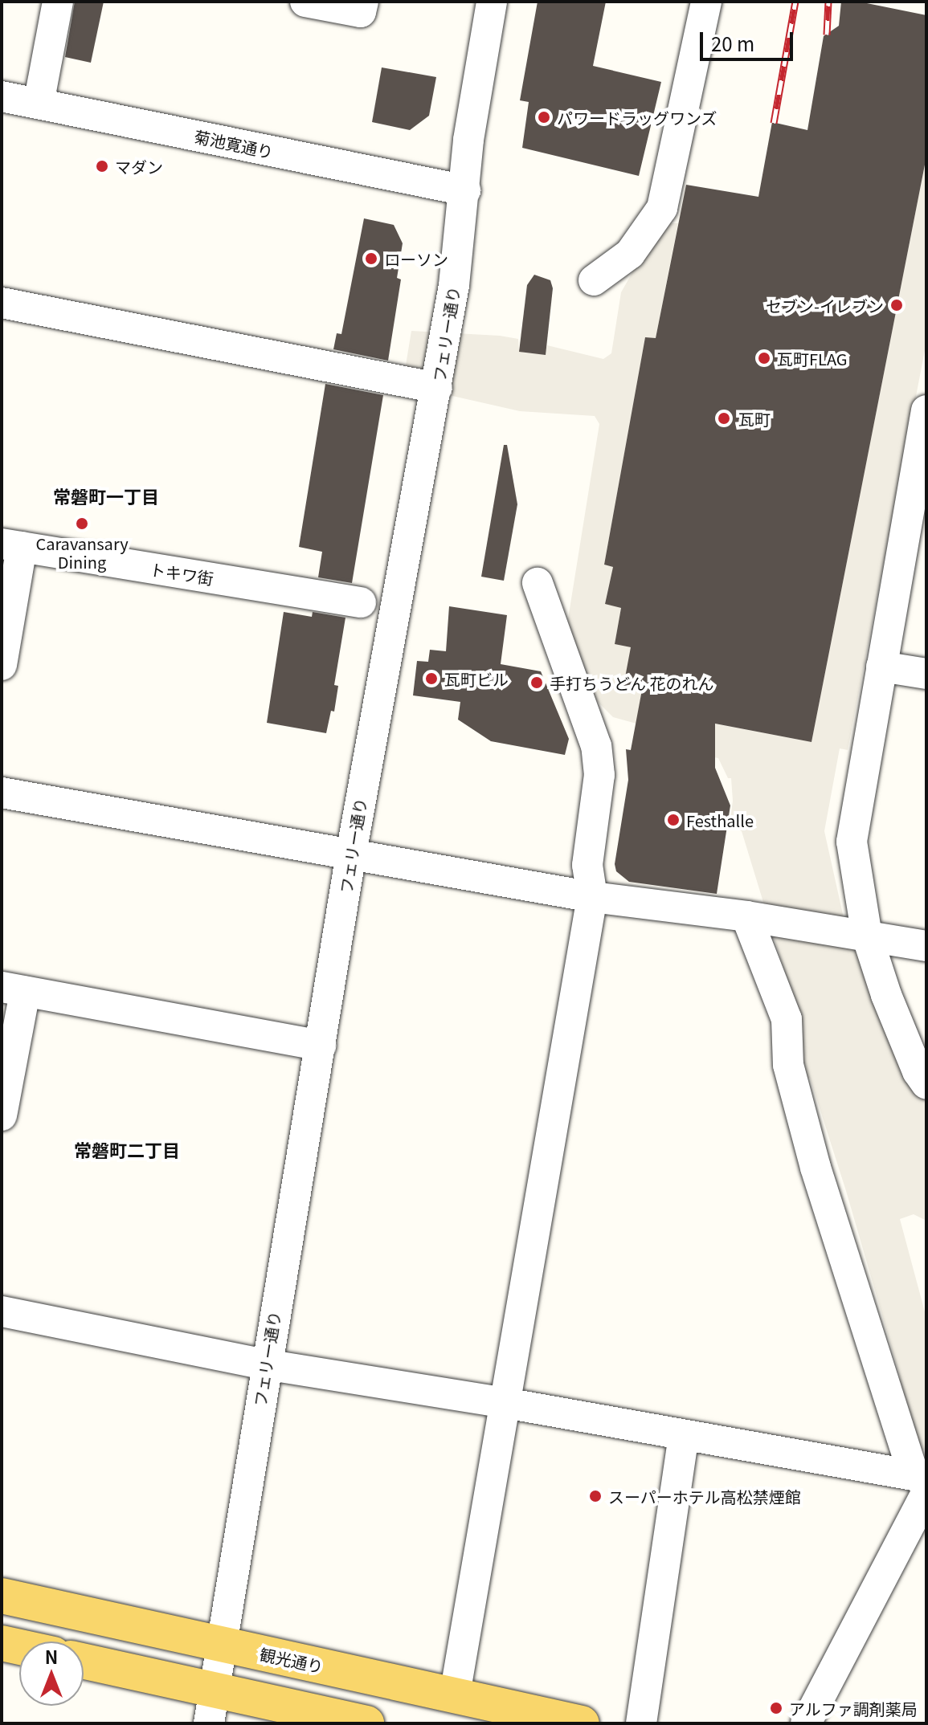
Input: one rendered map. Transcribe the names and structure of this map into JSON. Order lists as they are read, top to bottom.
{
  "streets": {
    "main road": ["観光通り"],
    "street": ["菊池寛通り", "フェリー通り", "トキワ街"]
  },
  "crossings": [
    ["菊池寛通り", "フェリー通り"],
    ["フェリー通り", "観光通り"]
  ],
  "districts": ["常磐町一丁目", "常磐町二丁目"],
  "places": [
    "パワードラッグワンズ",
    "マダン",
    "ローソン",
    "セブン-イレブン",
    "瓦町FLAG",
    "瓦町",
    "Caravansary Dining",
    "瓦町ビル",
    "手打ちうどん 花のれん",
    "Festhalle",
    "スーパーホテル高松禁煙館",
    "アルファ調剤薬局"
  ],
  "scale_bar": "20 m",
  "north": "top"
}
